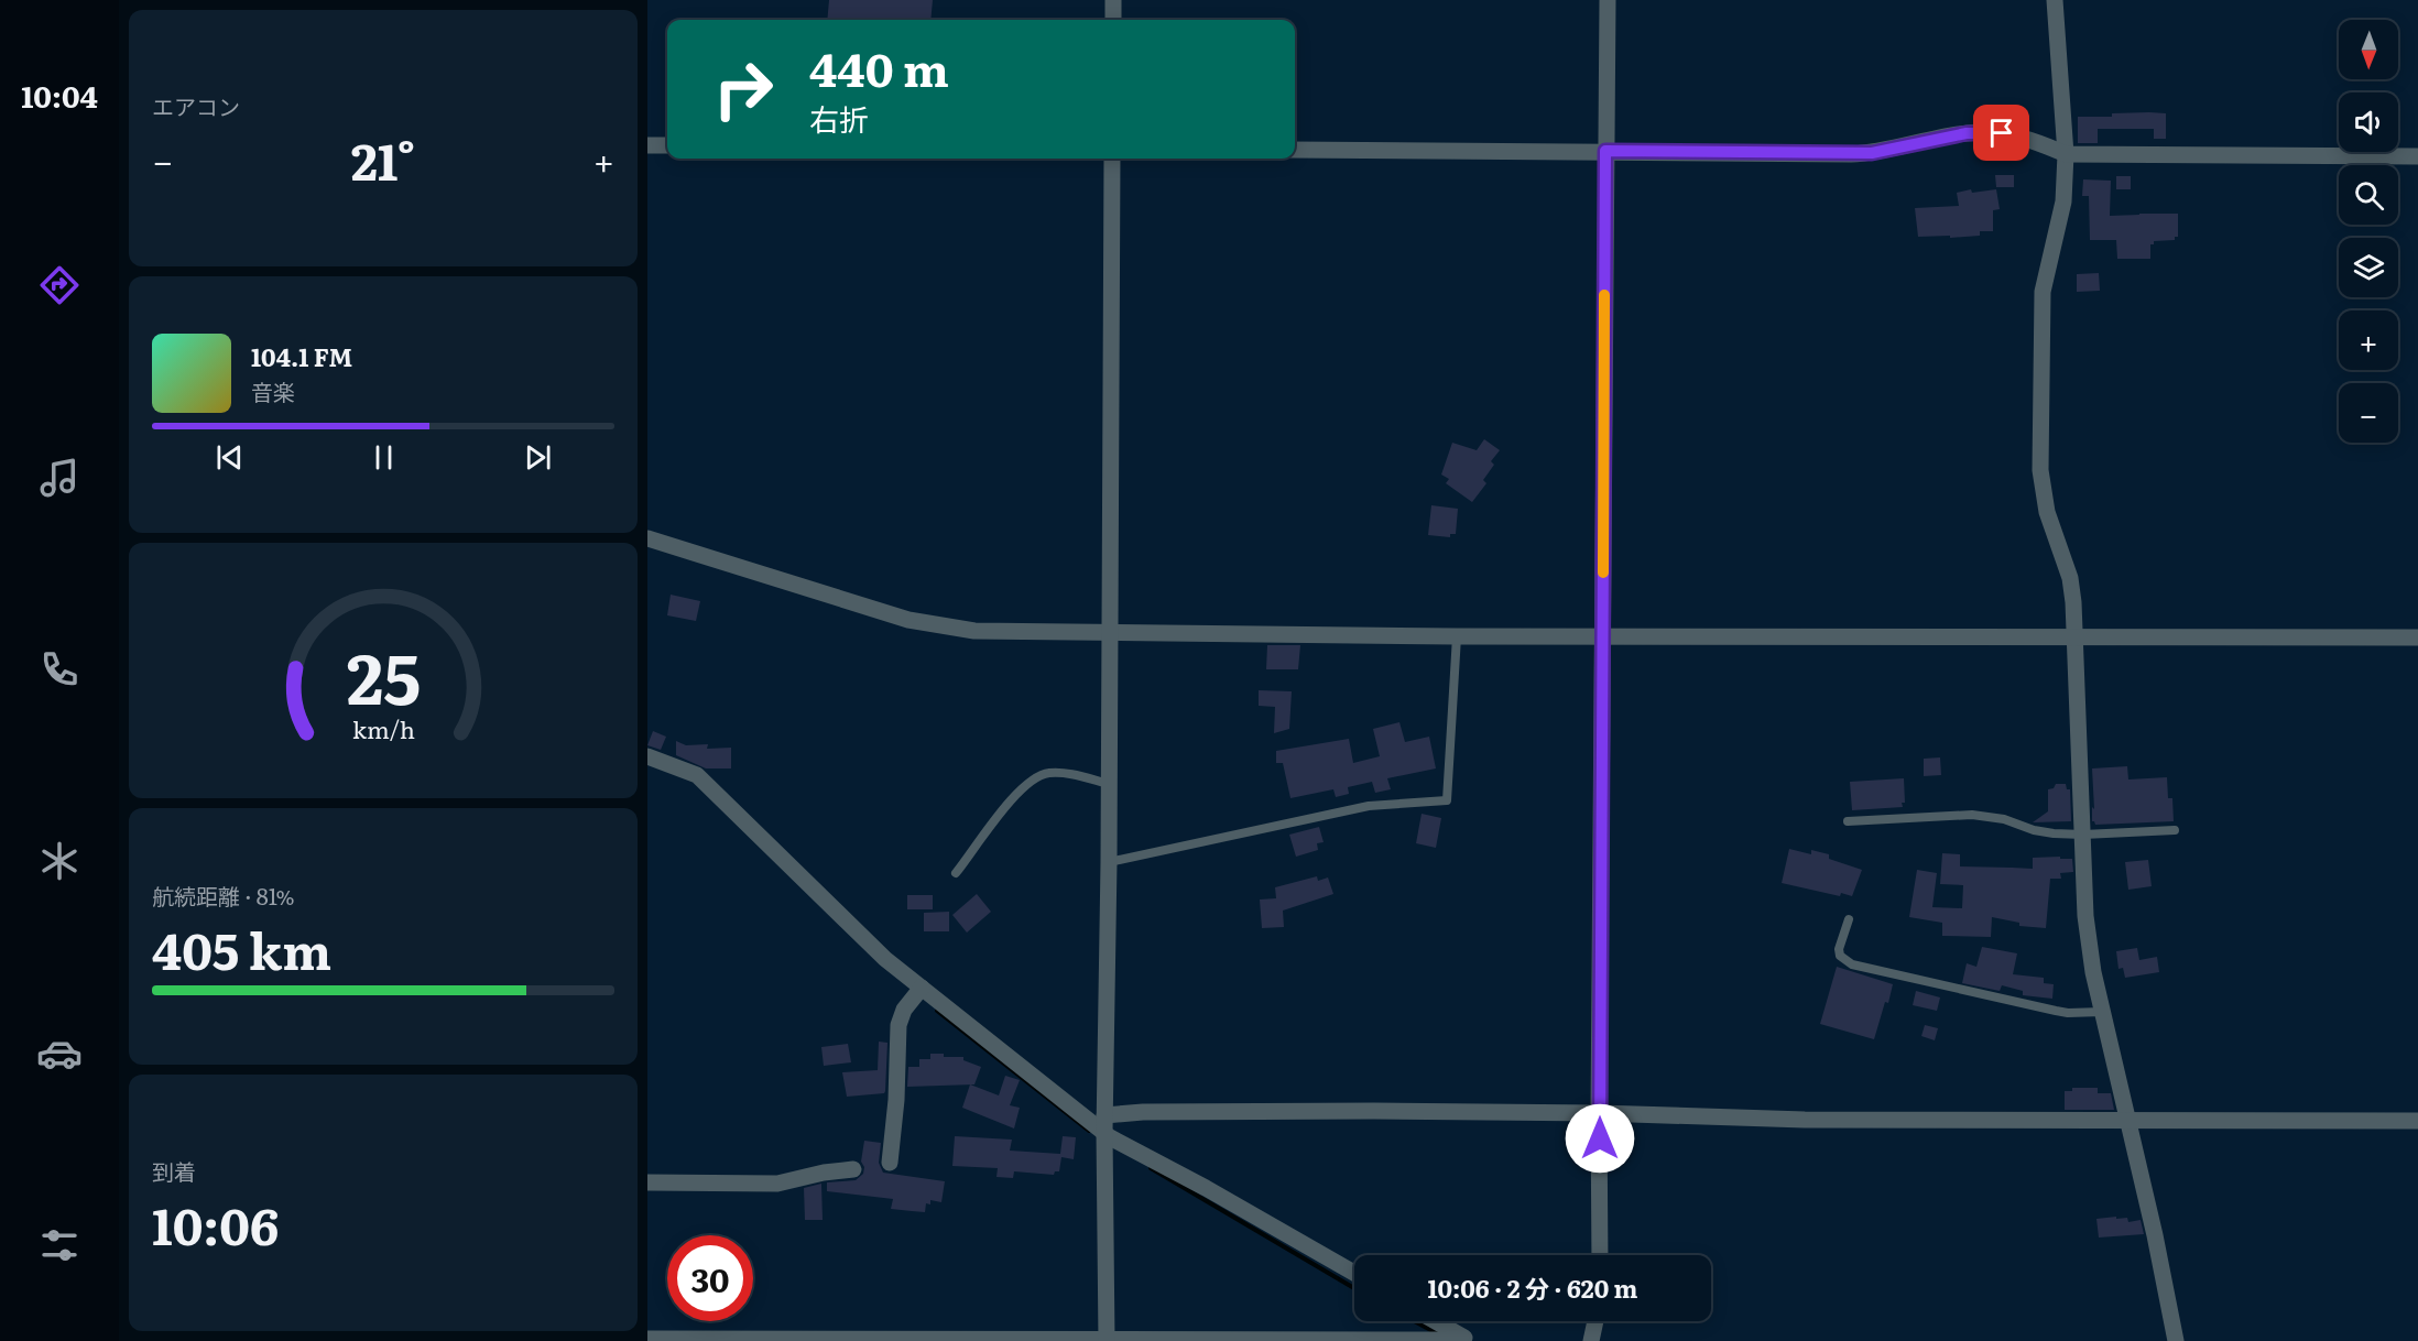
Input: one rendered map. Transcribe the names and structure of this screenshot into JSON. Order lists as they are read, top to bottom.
{
  "north": "bottom",
  "page": {
    "tabs": "10:04",
    "tile": [
      "エアコン",
      ["航続距離 · 81%", "405 km"],
      ["到着", "10:06"]
    ],
    "map_buttons": ["+", "−"],
    "turn": ["440 m", "右折"],
    "heat": ["−", "21°", "+"],
    "song": ["104.1 FM", "音楽"],
    "limit": "30",
    "trip": "10:06 · 2 分 · 620 m",
    "gauge": ["25", "km/h"]
  }
}
